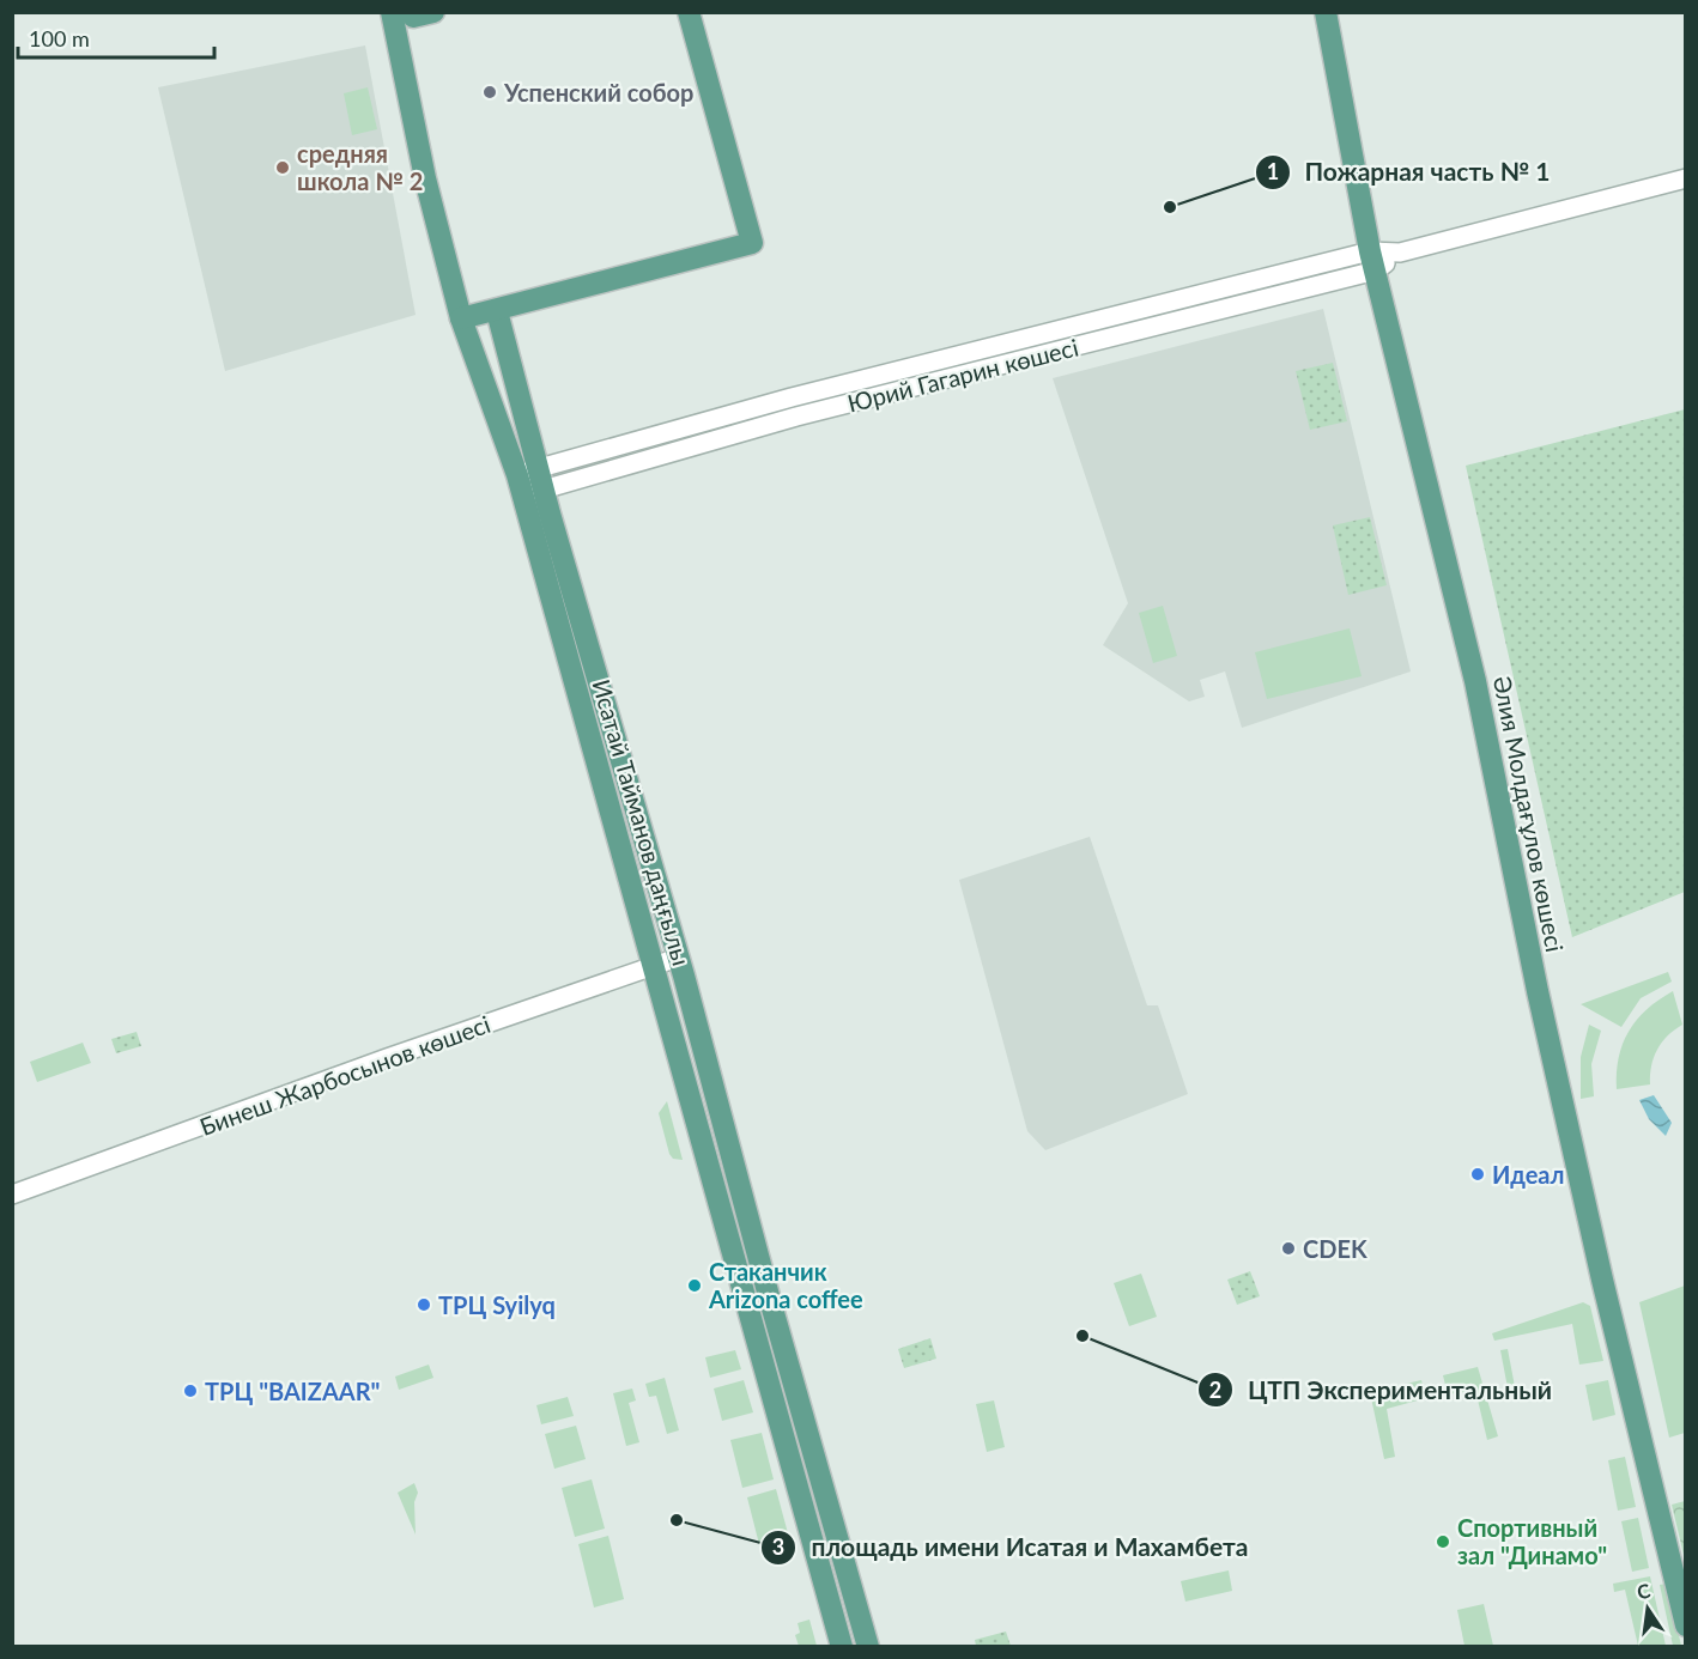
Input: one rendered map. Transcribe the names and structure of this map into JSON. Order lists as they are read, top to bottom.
{
  "streets": {
    "main road": ["Әлия Молдағұлов көшесі", "Исатай Тайманов даңғылы"],
    "street": ["Юрий Гагарин көшесі", "Бинеш Жарбосынов көшесі"]
  },
  "crossings": [
    ["Юрий Гагарин көшесі", "Әлия Молдағұлов көшесі"],
    ["Юрий Гагарин көшесі", "Исатай Тайманов даңғылы"],
    ["Исатай Тайманов даңғылы", "Бинеш Жарбосынов көшесі"]
  ],
  "places": [
    "Успенский собор",
    "cредняя школа № 2",
    "Пожарная часть № 1",
    "Идеал",
    "CDEK",
    "Стаканчик Arizona coffee",
    "ТРЦ Syilyq",
    "ЦТП Экспериментальный",
    "ТРЦ \"BAIZAAR\"",
    "площадь имени Исатая и Махамбета",
    "Спортивный зал \"Динамо\""
  ],
  "scale_bar": "100 m",
  "north": "top"
}
